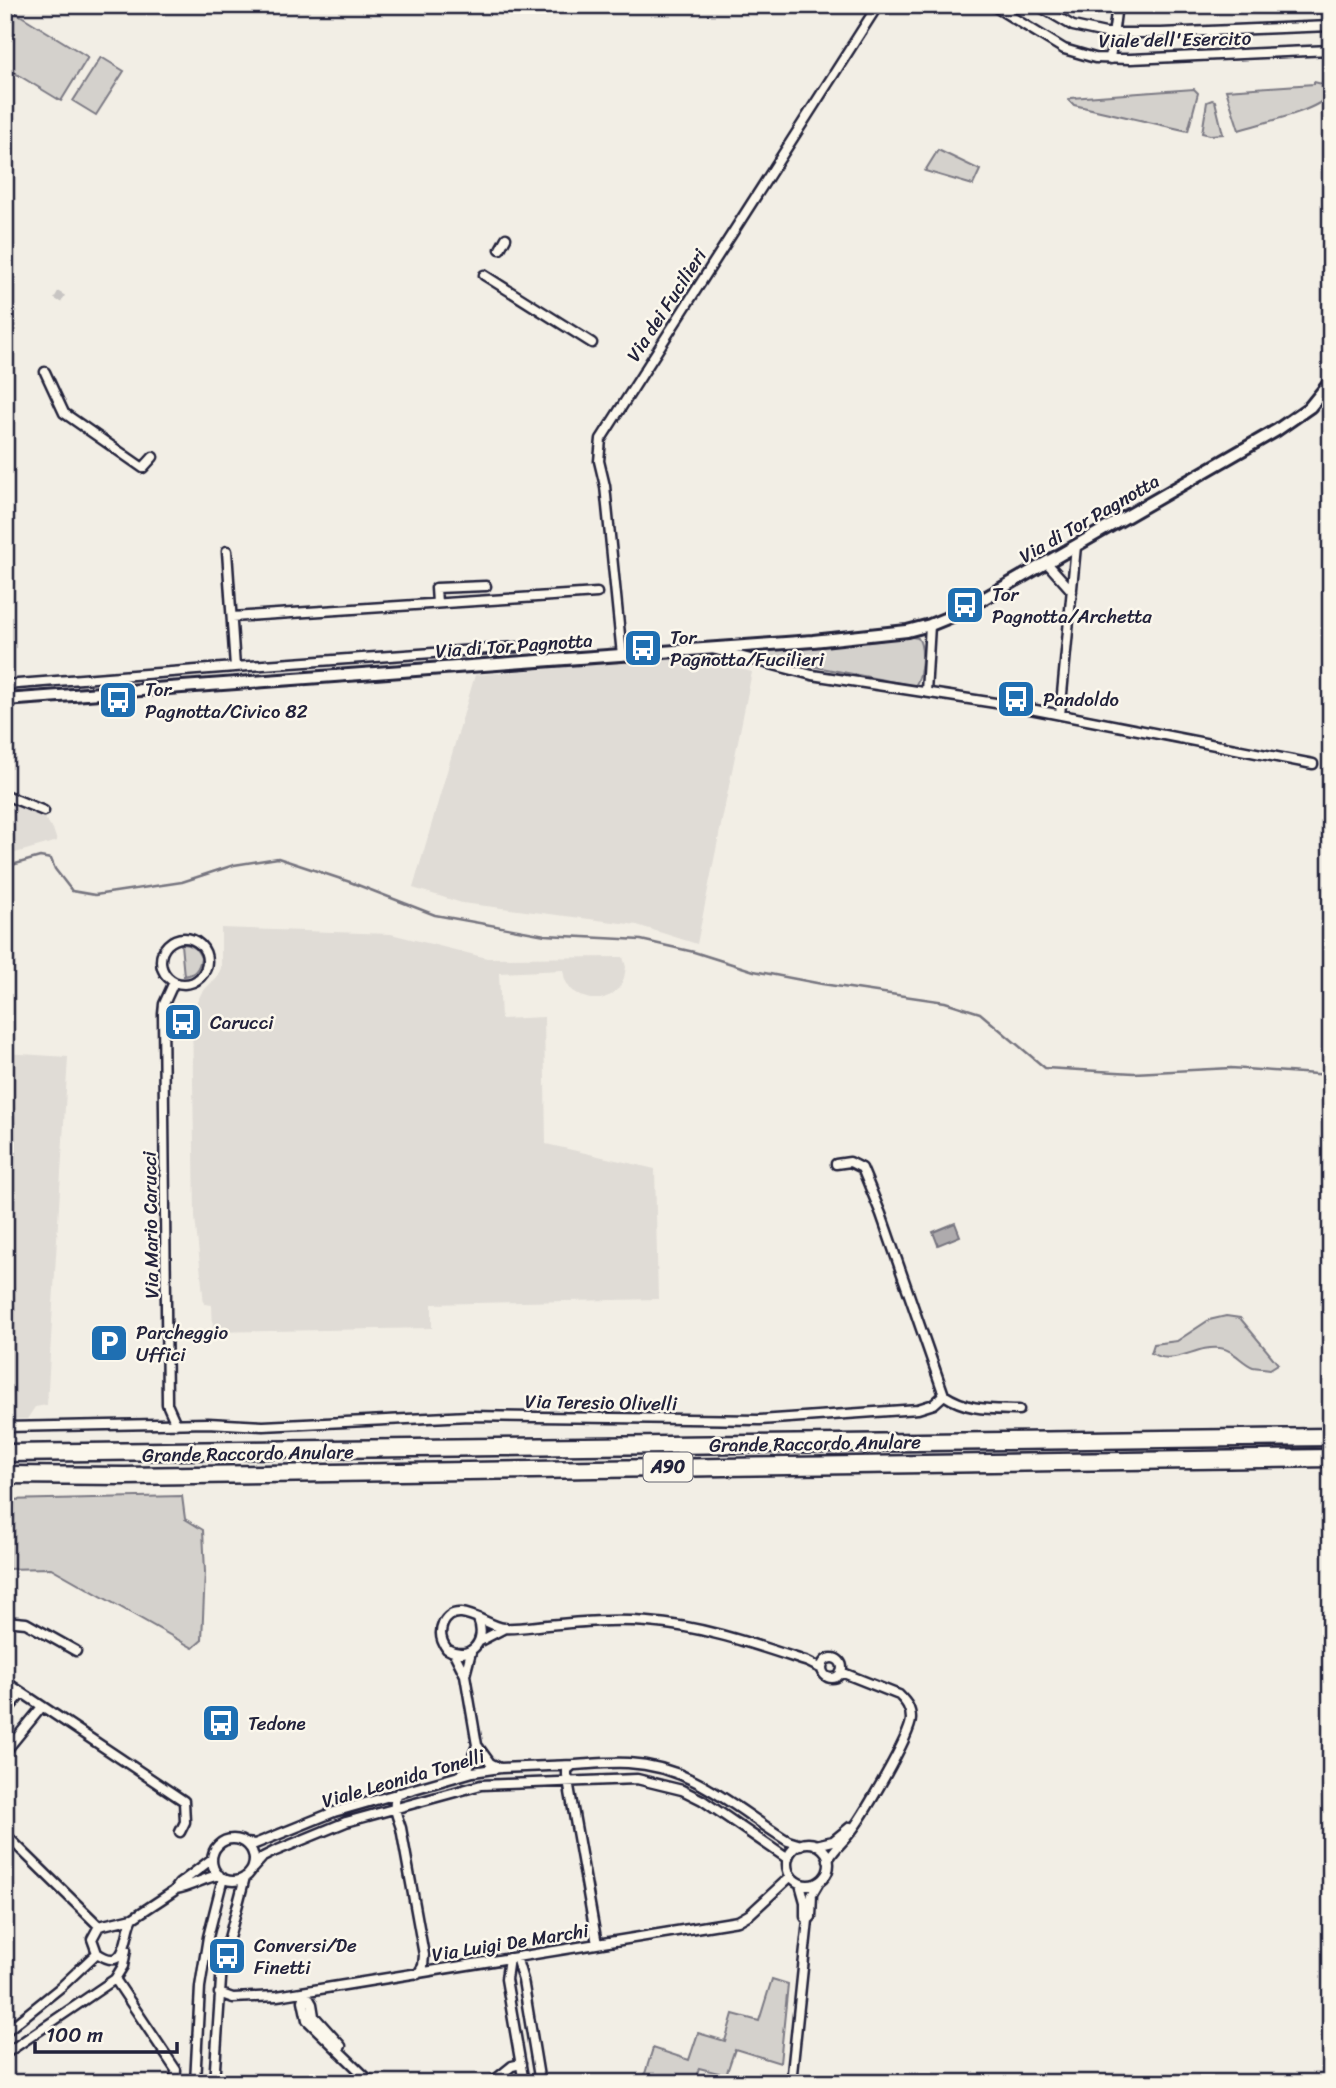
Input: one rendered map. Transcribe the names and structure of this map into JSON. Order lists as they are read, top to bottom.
{
  "streets": {
    "highway": ["Grande Raccordo Anulare", "A90"],
    "street": [
      "Viale dell'Esercito",
      "Via dei Fucilieri",
      "Via di Tor Pagnotta",
      "Via Mario Carucci",
      "Via Teresio Olivelli",
      "Viale Leonida Tonelli",
      "Via Luigi De Marchi"
    ]
  },
  "crossings": [
    ["Via dei Fucilieri", "Via di Tor Pagnotta"],
    ["Via Mario Carucci", "Via Teresio Olivelli"],
    ["Viale Leonida Tonelli", "Via Luigi De Marchi"]
  ],
  "places": {
    "bus stop": [
      "Tor Pagnotta/Archetta",
      "Tor Pagnotta/Fucilieri",
      "Pandoldo",
      "Tor Pagnotta/Civico 82",
      "Carucci",
      "Tedone",
      "Conversi/De Finetti"
    ],
    "parking": ["Parcheggio Uffici"]
  },
  "scale_bar": "100 m"
}
